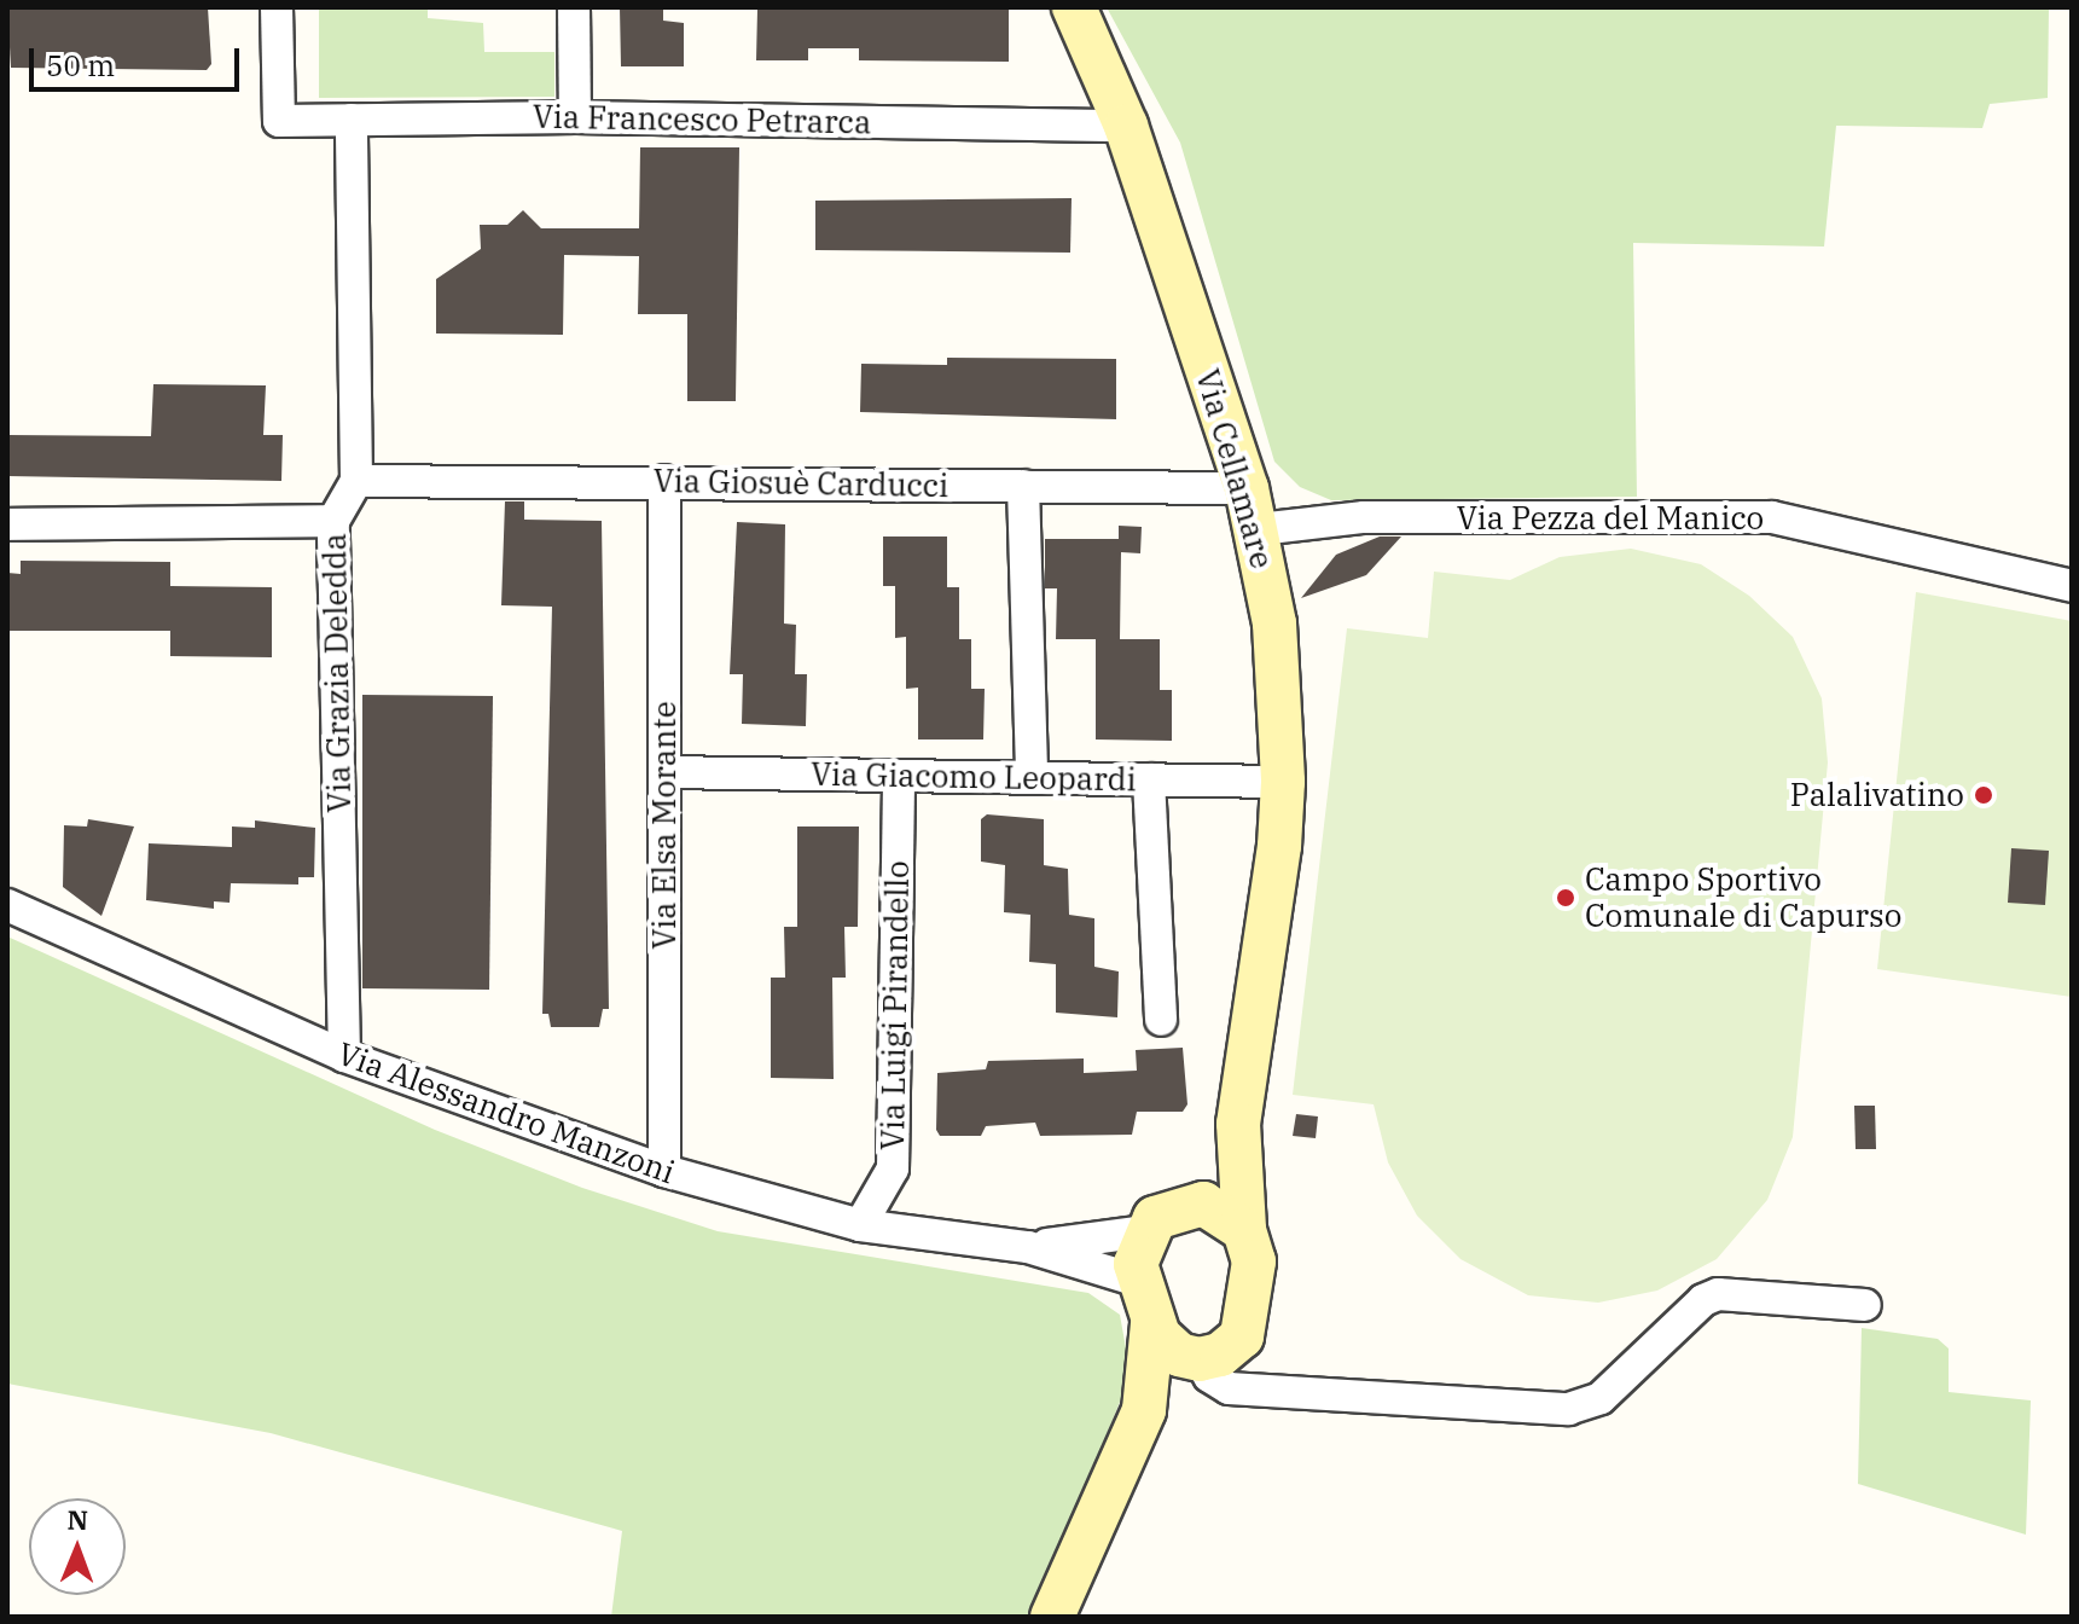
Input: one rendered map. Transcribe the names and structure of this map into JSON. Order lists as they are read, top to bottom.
{
  "streets": {
    "street": [
      "Via Francesco Petrarca",
      "Via Cellamare",
      "Via Giosuè Carducci",
      "Via Pezza del Manico",
      "Via Grazia Deledda",
      "Via Giacomo Leopardi",
      "Via Elsa Morante",
      "Via Luigi Pirandello",
      "Via Alessandro Manzoni"
    ]
  },
  "crossings": [
    ["Via Francesco Petrarca", "Via Cellamare"],
    ["Via Cellamare", "Via Giosuè Carducci"],
    ["Via Cellamare", "Via Pezza del Manico"],
    ["Via Cellamare", "Via Giacomo Leopardi"],
    ["Via Cellamare", "Via Alessandro Manzoni"],
    ["Via Giosuè Carducci", "Via Pezza del Manico"],
    ["Via Giosuè Carducci", "Via Grazia Deledda"],
    ["Via Giosuè Carducci", "Via Elsa Morante"],
    ["Via Grazia Deledda", "Via Alessandro Manzoni"],
    ["Via Giacomo Leopardi", "Via Elsa Morante"],
    ["Via Giacomo Leopardi", "Via Luigi Pirandello"],
    ["Via Elsa Morante", "Via Alessandro Manzoni"],
    ["Via Luigi Pirandello", "Via Alessandro Manzoni"]
  ],
  "places": ["Palalivatino", "Campo Sportivo Comunale di Capurso"],
  "scale_bar": "50 m",
  "north": "top"
}
